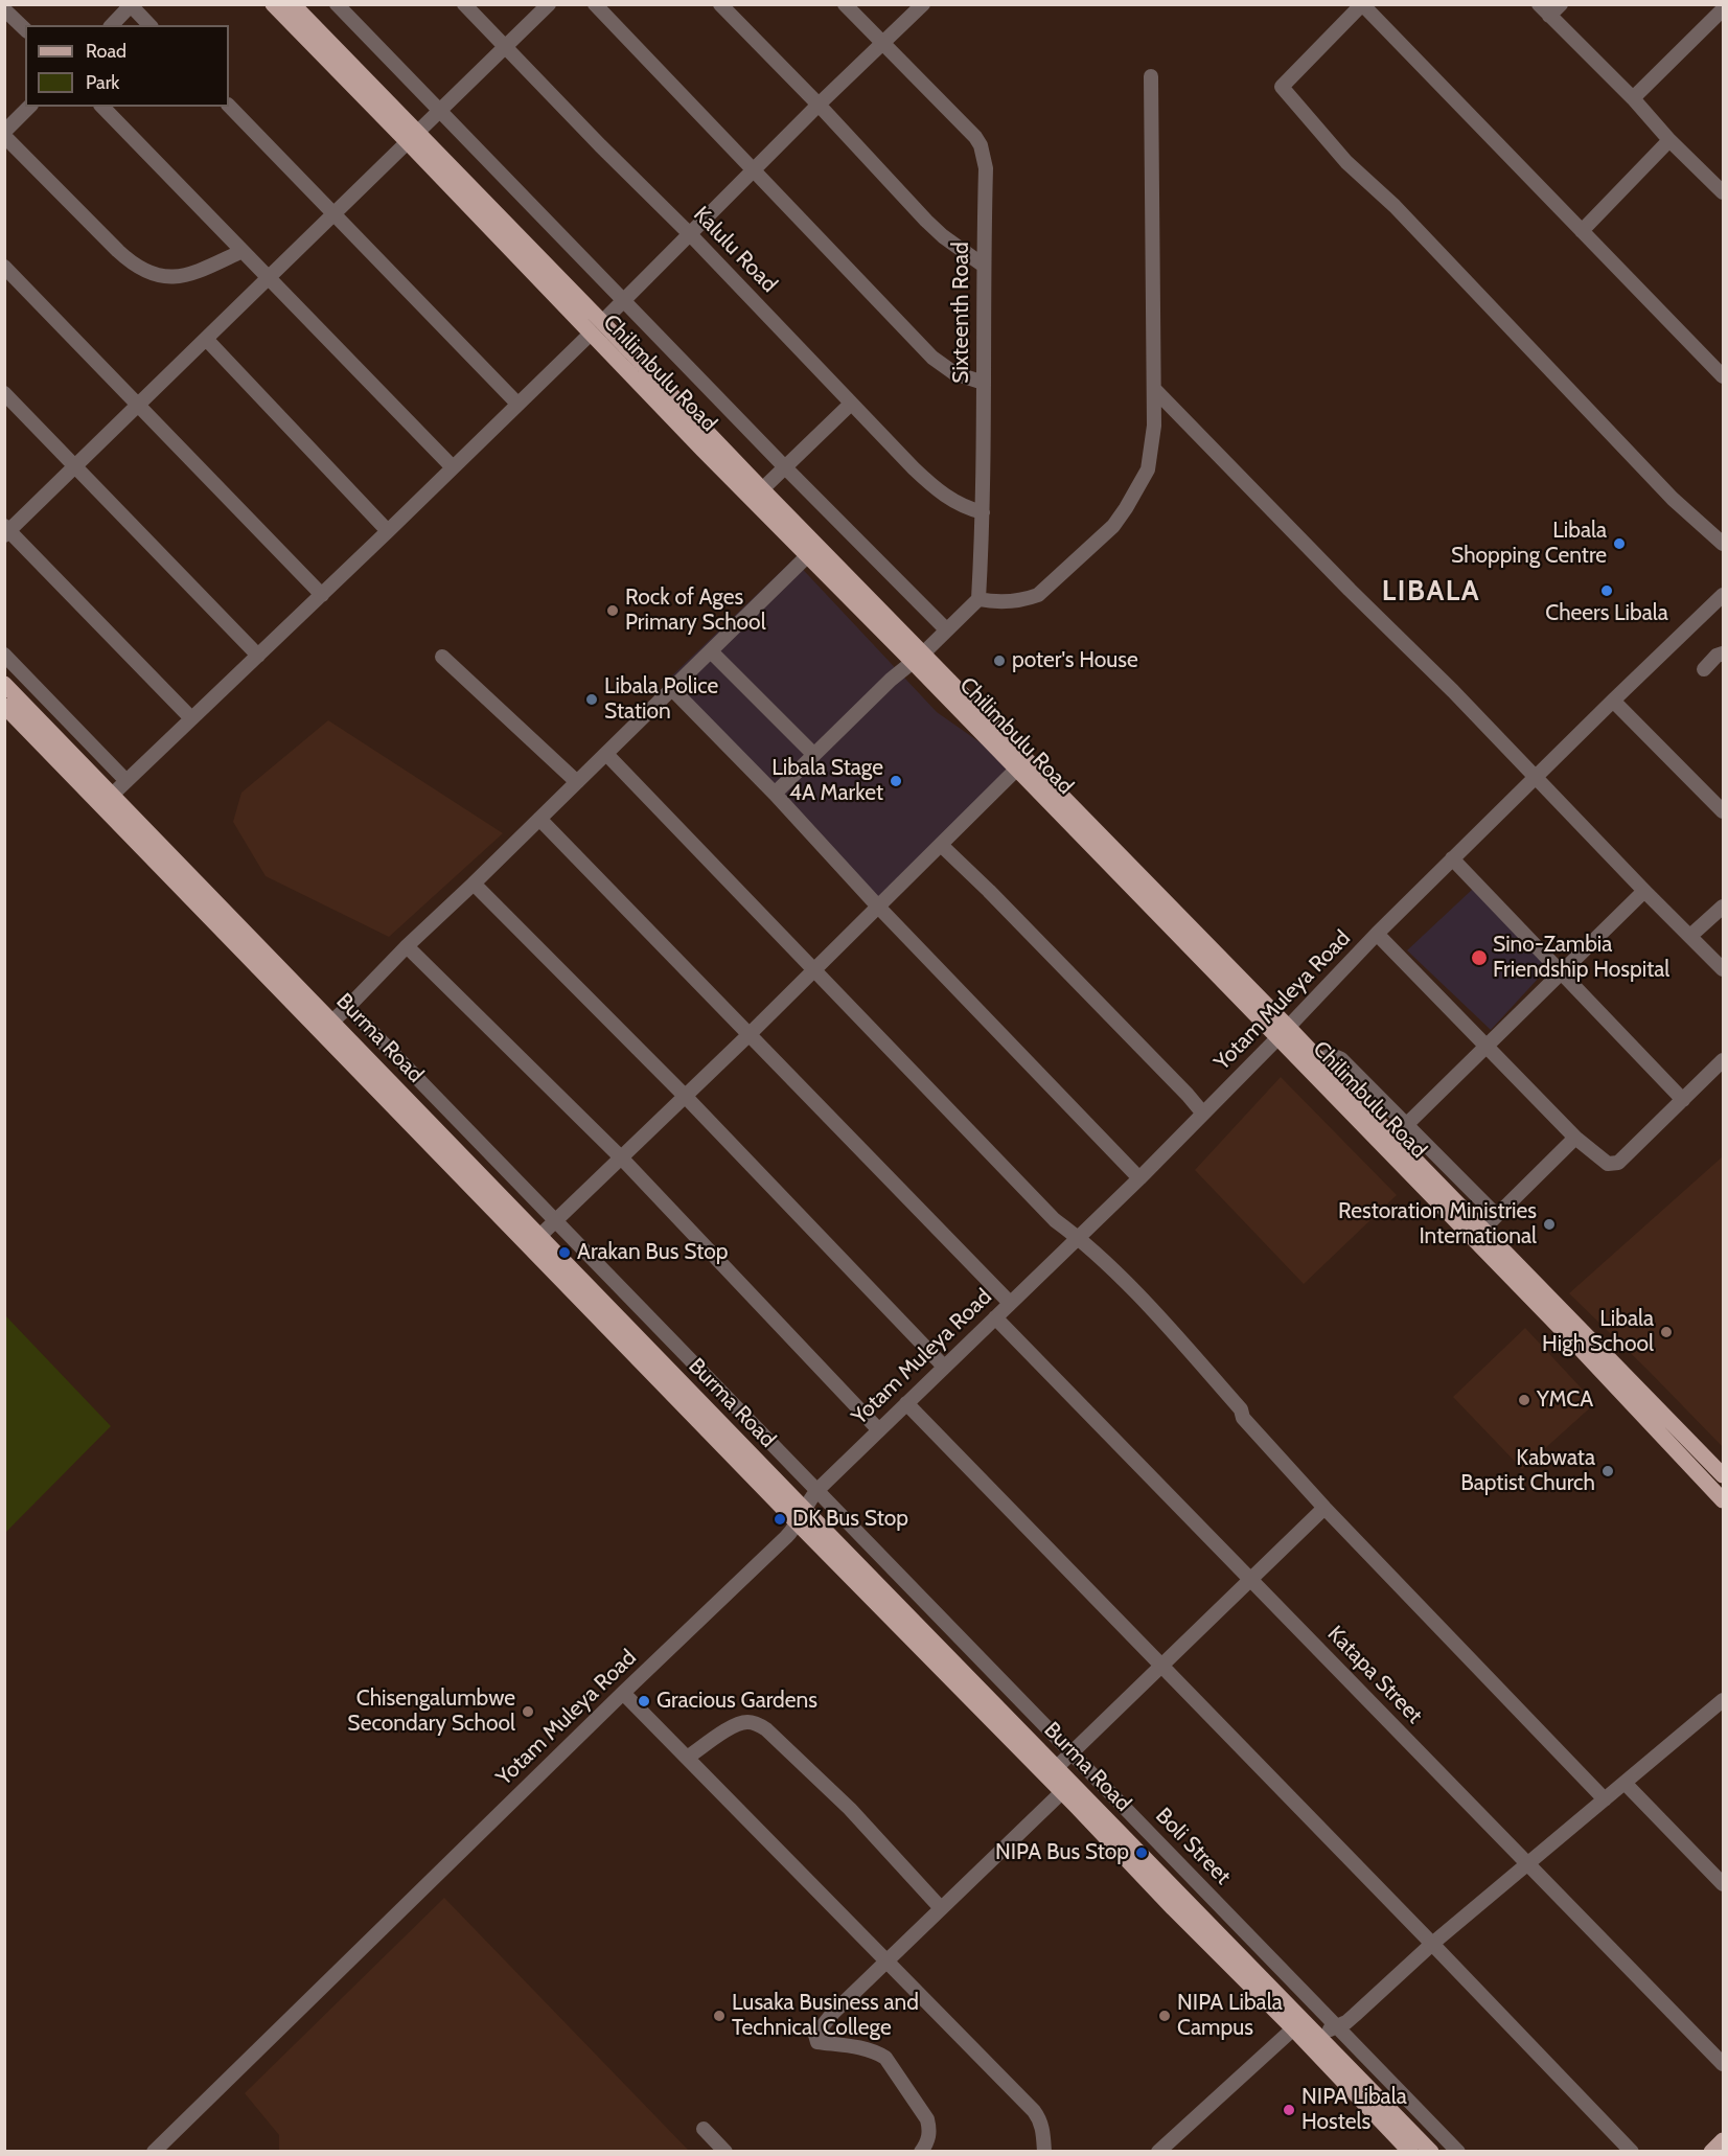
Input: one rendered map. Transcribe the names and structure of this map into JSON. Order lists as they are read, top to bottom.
{
  "streets": {
    "main road": ["Chilimbulu Road", "Burma Road"],
    "street": [
      "Kalulu Road",
      "Sixteenth Road",
      "Yotam Muleya Road",
      "Katapa Street",
      "Boli Street"
    ]
  },
  "crossings": [
    ["Kalulu Road", "Sixteenth Road"],
    ["Chilimbulu Road", "Yotam Muleya Road"],
    ["Yotam Muleya Road", "Burma Road"],
    ["Yotam Muleya Road", "Katapa Street"],
    ["Yotam Muleya Road", "Boli Street"]
  ],
  "districts": ["LIBALA"],
  "places": [
    "Libala Shopping Centre",
    "Cheers Libala",
    "Rock of Ages Primary School",
    "poter's House",
    "Libala Police Station",
    "Libala Stage 4A Market",
    "Sino-Zambia Friendship Hospital",
    "Restoration Ministries International",
    "Arakan Bus Stop",
    "Libala High School",
    "YMCA",
    "Kabwata Baptist Church",
    "DK Bus Stop",
    "Gracious Gardens",
    "Chisengalumbwe Secondary School",
    "NIPA Bus Stop",
    "Lusaka Business and Technical College",
    "NIPA Libala Campus",
    "NIPA Libala Hostels"
  ],
  "legend": ["Road", "Park"]
}
